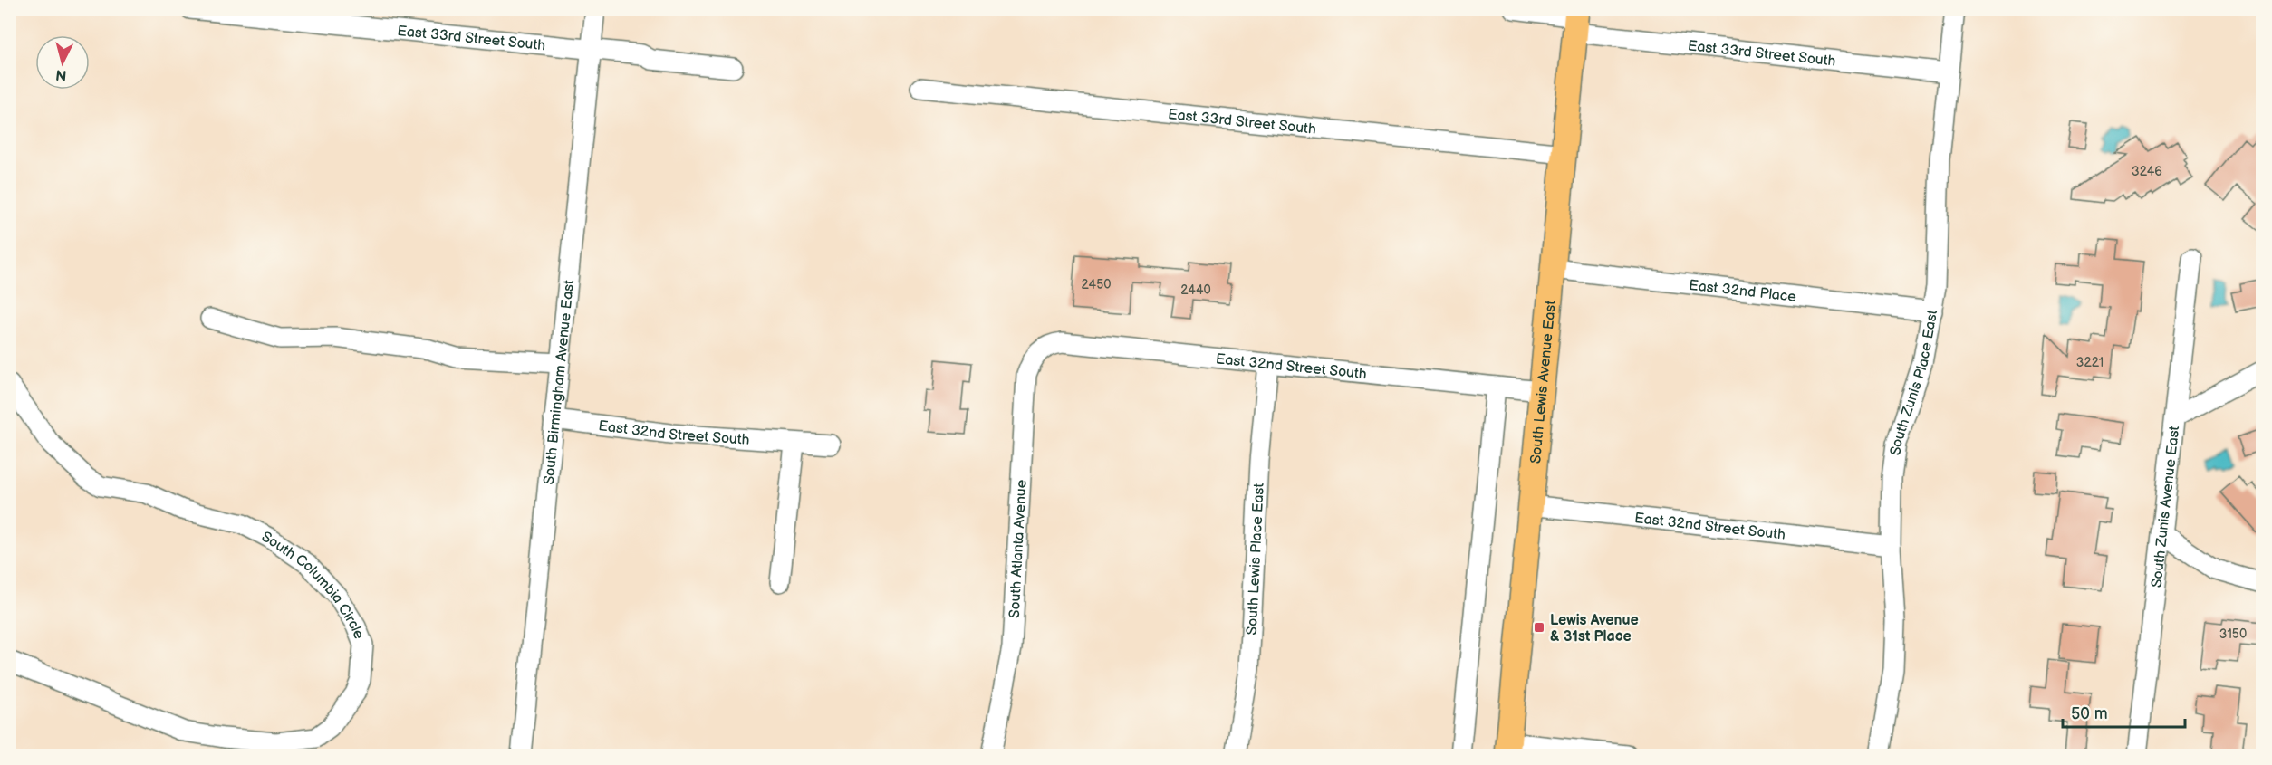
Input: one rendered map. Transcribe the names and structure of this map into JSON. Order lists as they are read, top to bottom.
{
  "streets": {
    "main road": ["South Lewis Avenue East"],
    "street": [
      "East 33rd Street South",
      "East 32nd Place",
      "East 32nd Street South",
      "South Birmingham Avenue East",
      "South Zunis Place East",
      "South Zunis Avenue East",
      "South Atlanta Avenue",
      "South Lewis Place East",
      "South Columbia Circle"
    ]
  },
  "crossings": [
    ["East 33rd Street South", "South Birmingham Avenue East"],
    ["East 33rd Street South", "South Lewis Avenue East"],
    ["East 33rd Street South", "South Zunis Place East"],
    ["East 32nd Place", "South Lewis Avenue East"],
    ["East 32nd Place", "South Zunis Place East"],
    ["East 32nd Street South", "South Birmingham Avenue East"],
    ["East 32nd Street South", "South Lewis Avenue East"],
    ["East 32nd Street South", "South Zunis Place East"],
    ["East 32nd Street South", "South Atlanta Avenue"],
    ["East 32nd Street South", "South Lewis Place East"]
  ],
  "places": {
    "transit": ["Lewis Avenue & 31st Place"]
  },
  "house_numbers": [
    "3246",
    "2450",
    "2440",
    "3221",
    "3150"
  ],
  "scale_bar": "50 m",
  "north": "bottom"
}
